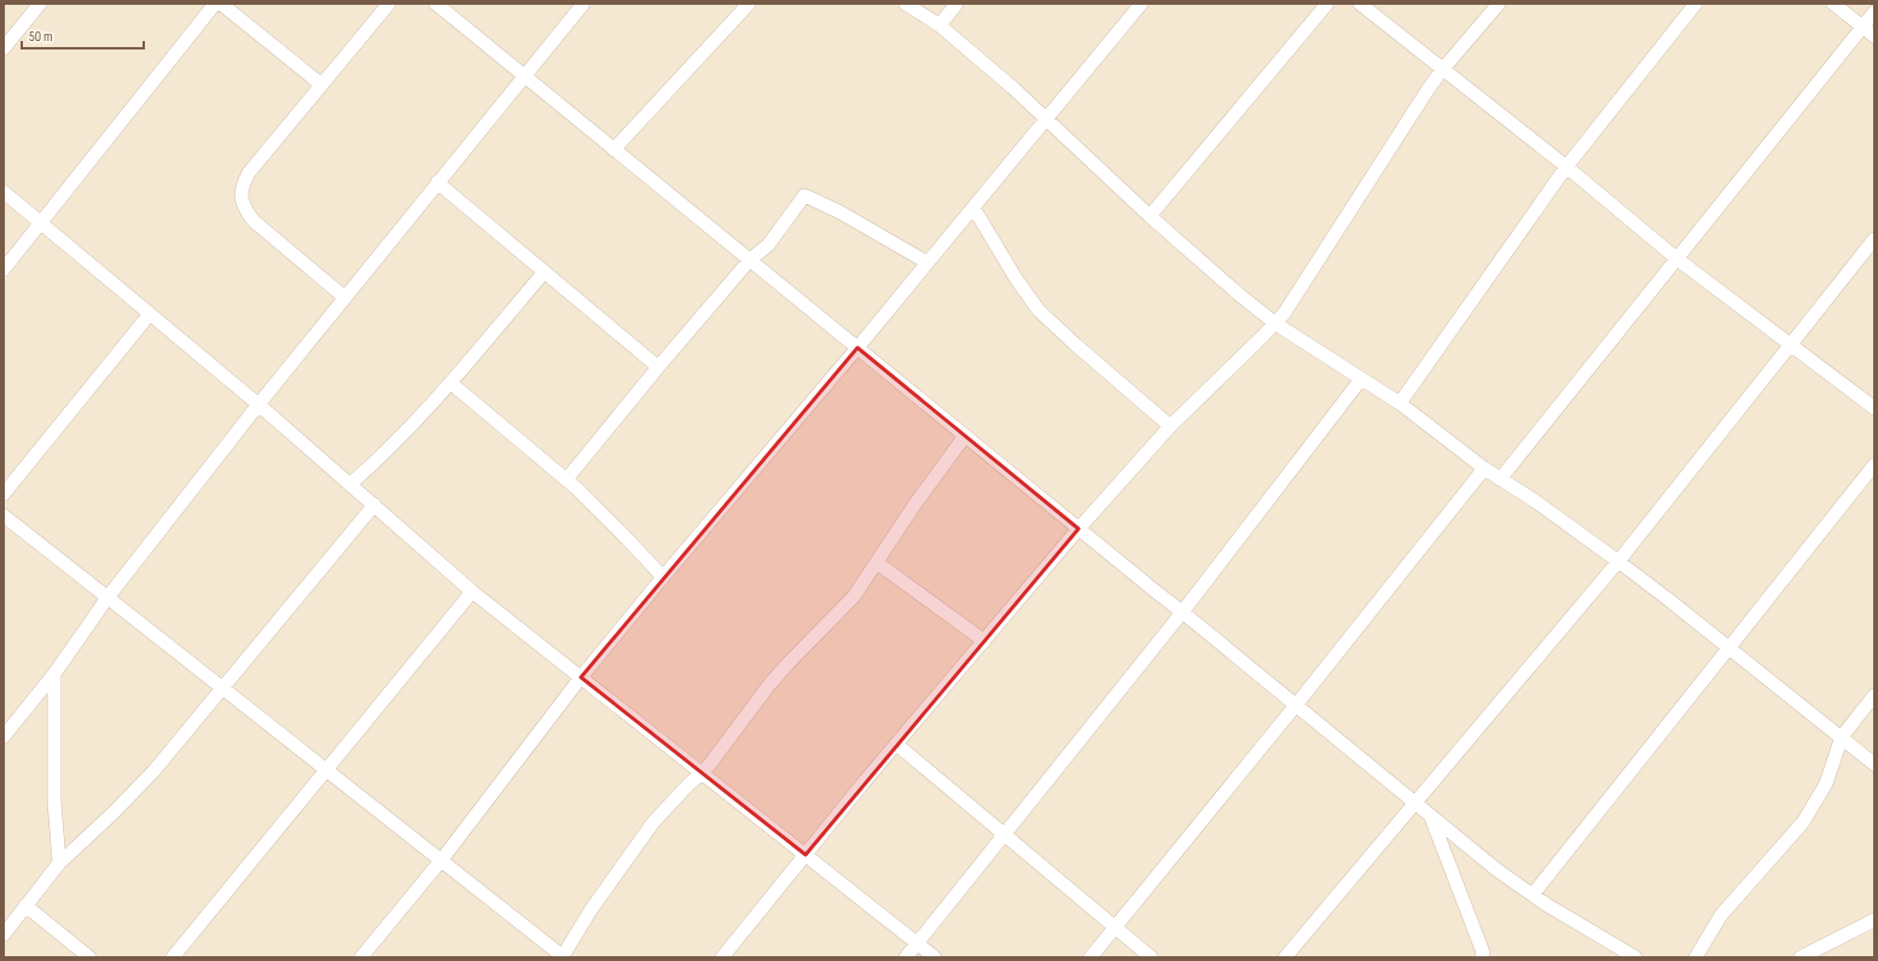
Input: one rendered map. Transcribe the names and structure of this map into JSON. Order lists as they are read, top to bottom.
{
  "scale_bar": "50 m"
}
